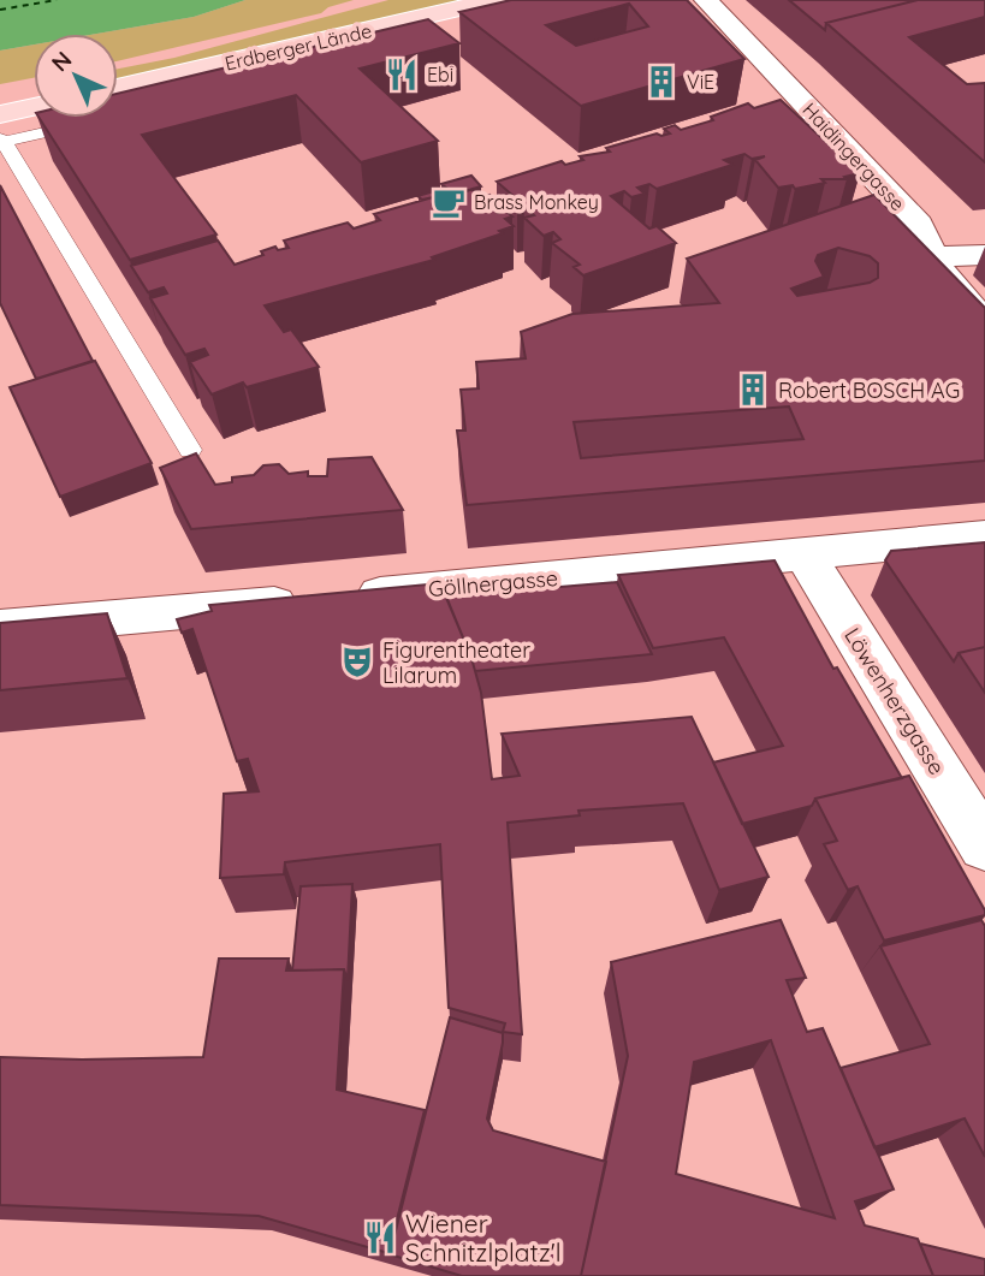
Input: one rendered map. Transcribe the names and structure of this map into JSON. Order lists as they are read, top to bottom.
{
  "streets": {
    "main road": ["Erdberger Lände"],
    "street": ["Haidingergasse", "Göllnergasse", "Löwenherzgasse"]
  },
  "crossings": [
    ["Göllnergasse", "Löwenherzgasse"]
  ],
  "places": {
    "restaurant": ["Ebi", "Wiener Schnitzlplatz'l"],
    "building": ["ViE", "Robert BOSCH AG"],
    "cafe": ["Brass Monkey"],
    "theatre": ["Figurentheater Lilarum"]
  },
  "north": "top left"
}
